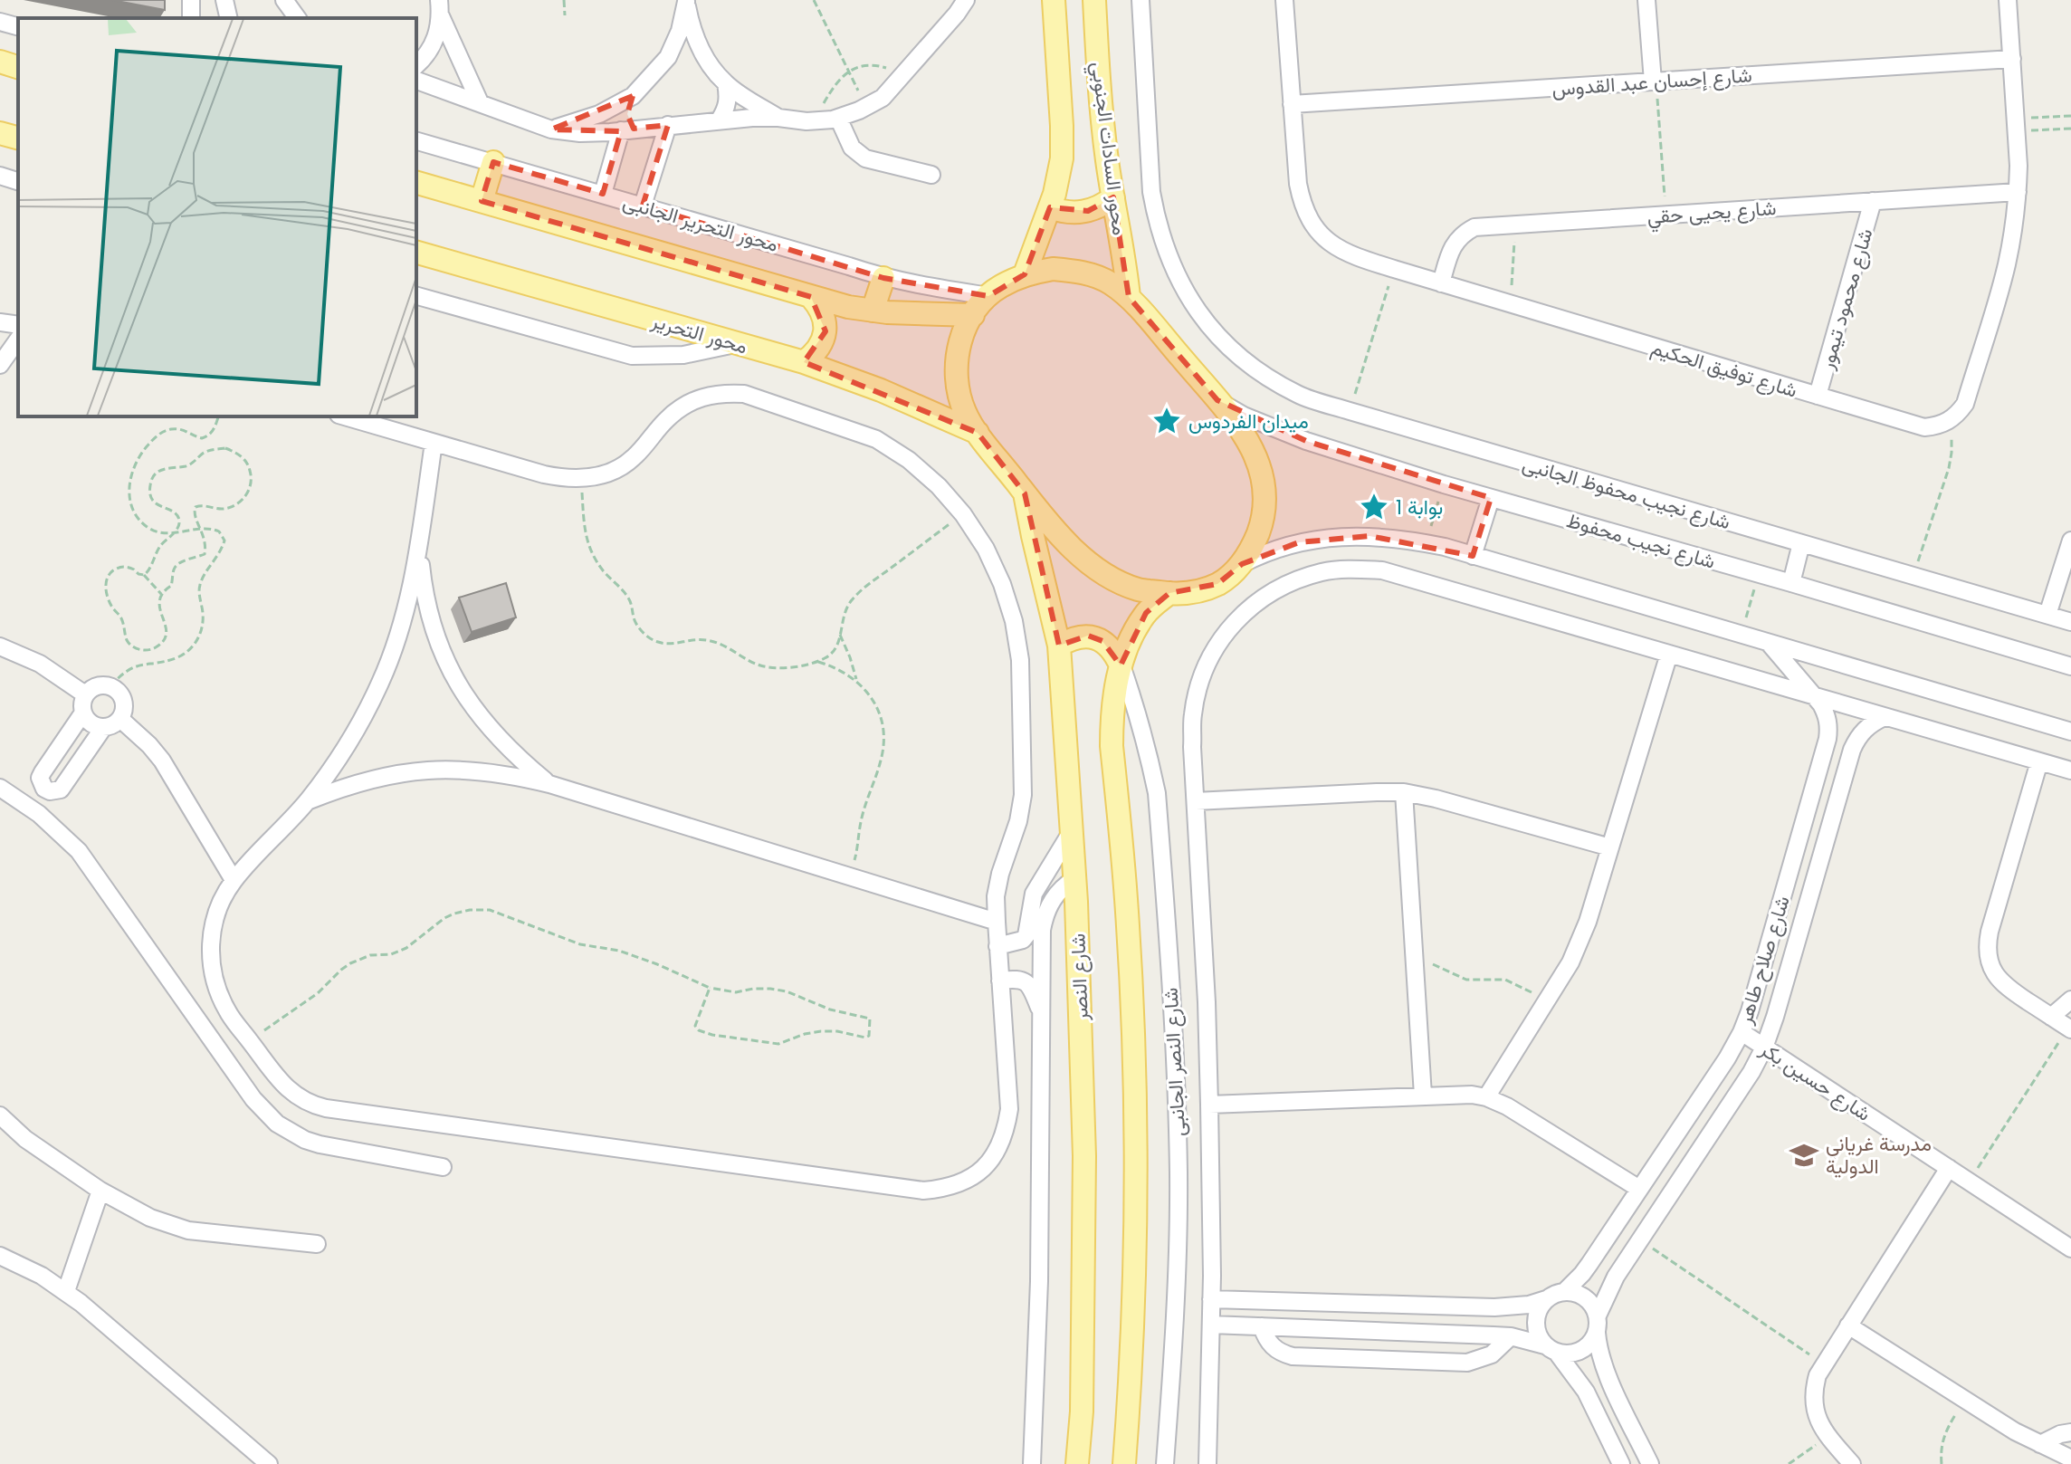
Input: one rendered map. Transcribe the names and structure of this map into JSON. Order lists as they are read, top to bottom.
{
  "streets": {
    "main road": ["محور السادات الجنوبي", "محور التحرير", "شارع النصر"],
    "street": [
      "شارع إحسان عبد القدوس",
      "شارع يحيى حقي",
      "محور التحرير الجانبى",
      "شارع محمود تيمور",
      "شارع توفيق الحكيم",
      "شارع نجيب محفوظ الجانبى",
      "شارع نجيب محفوظ",
      "شارع صلاح طاهر",
      "شارع النصر الجانبى",
      "شارع حسين بكر"
    ]
  },
  "crossings": [
    ["شارع إحسان عبد القدوس", "شارع توفيق الحكيم"],
    ["شارع يحيى حقي", "شارع محمود تيمور"],
    ["شارع يحيى حقي", "شارع توفيق الحكيم"],
    ["شارع محمود تيمور", "شارع توفيق الحكيم"],
    ["شارع صلاح طاهر", "شارع حسين بكر"]
  ],
  "places": {
    "place": ["ميدان الفردوس", "بوابة 1"],
    "school or university": ["مدرسة غرياني الدولية"]
  }
}
